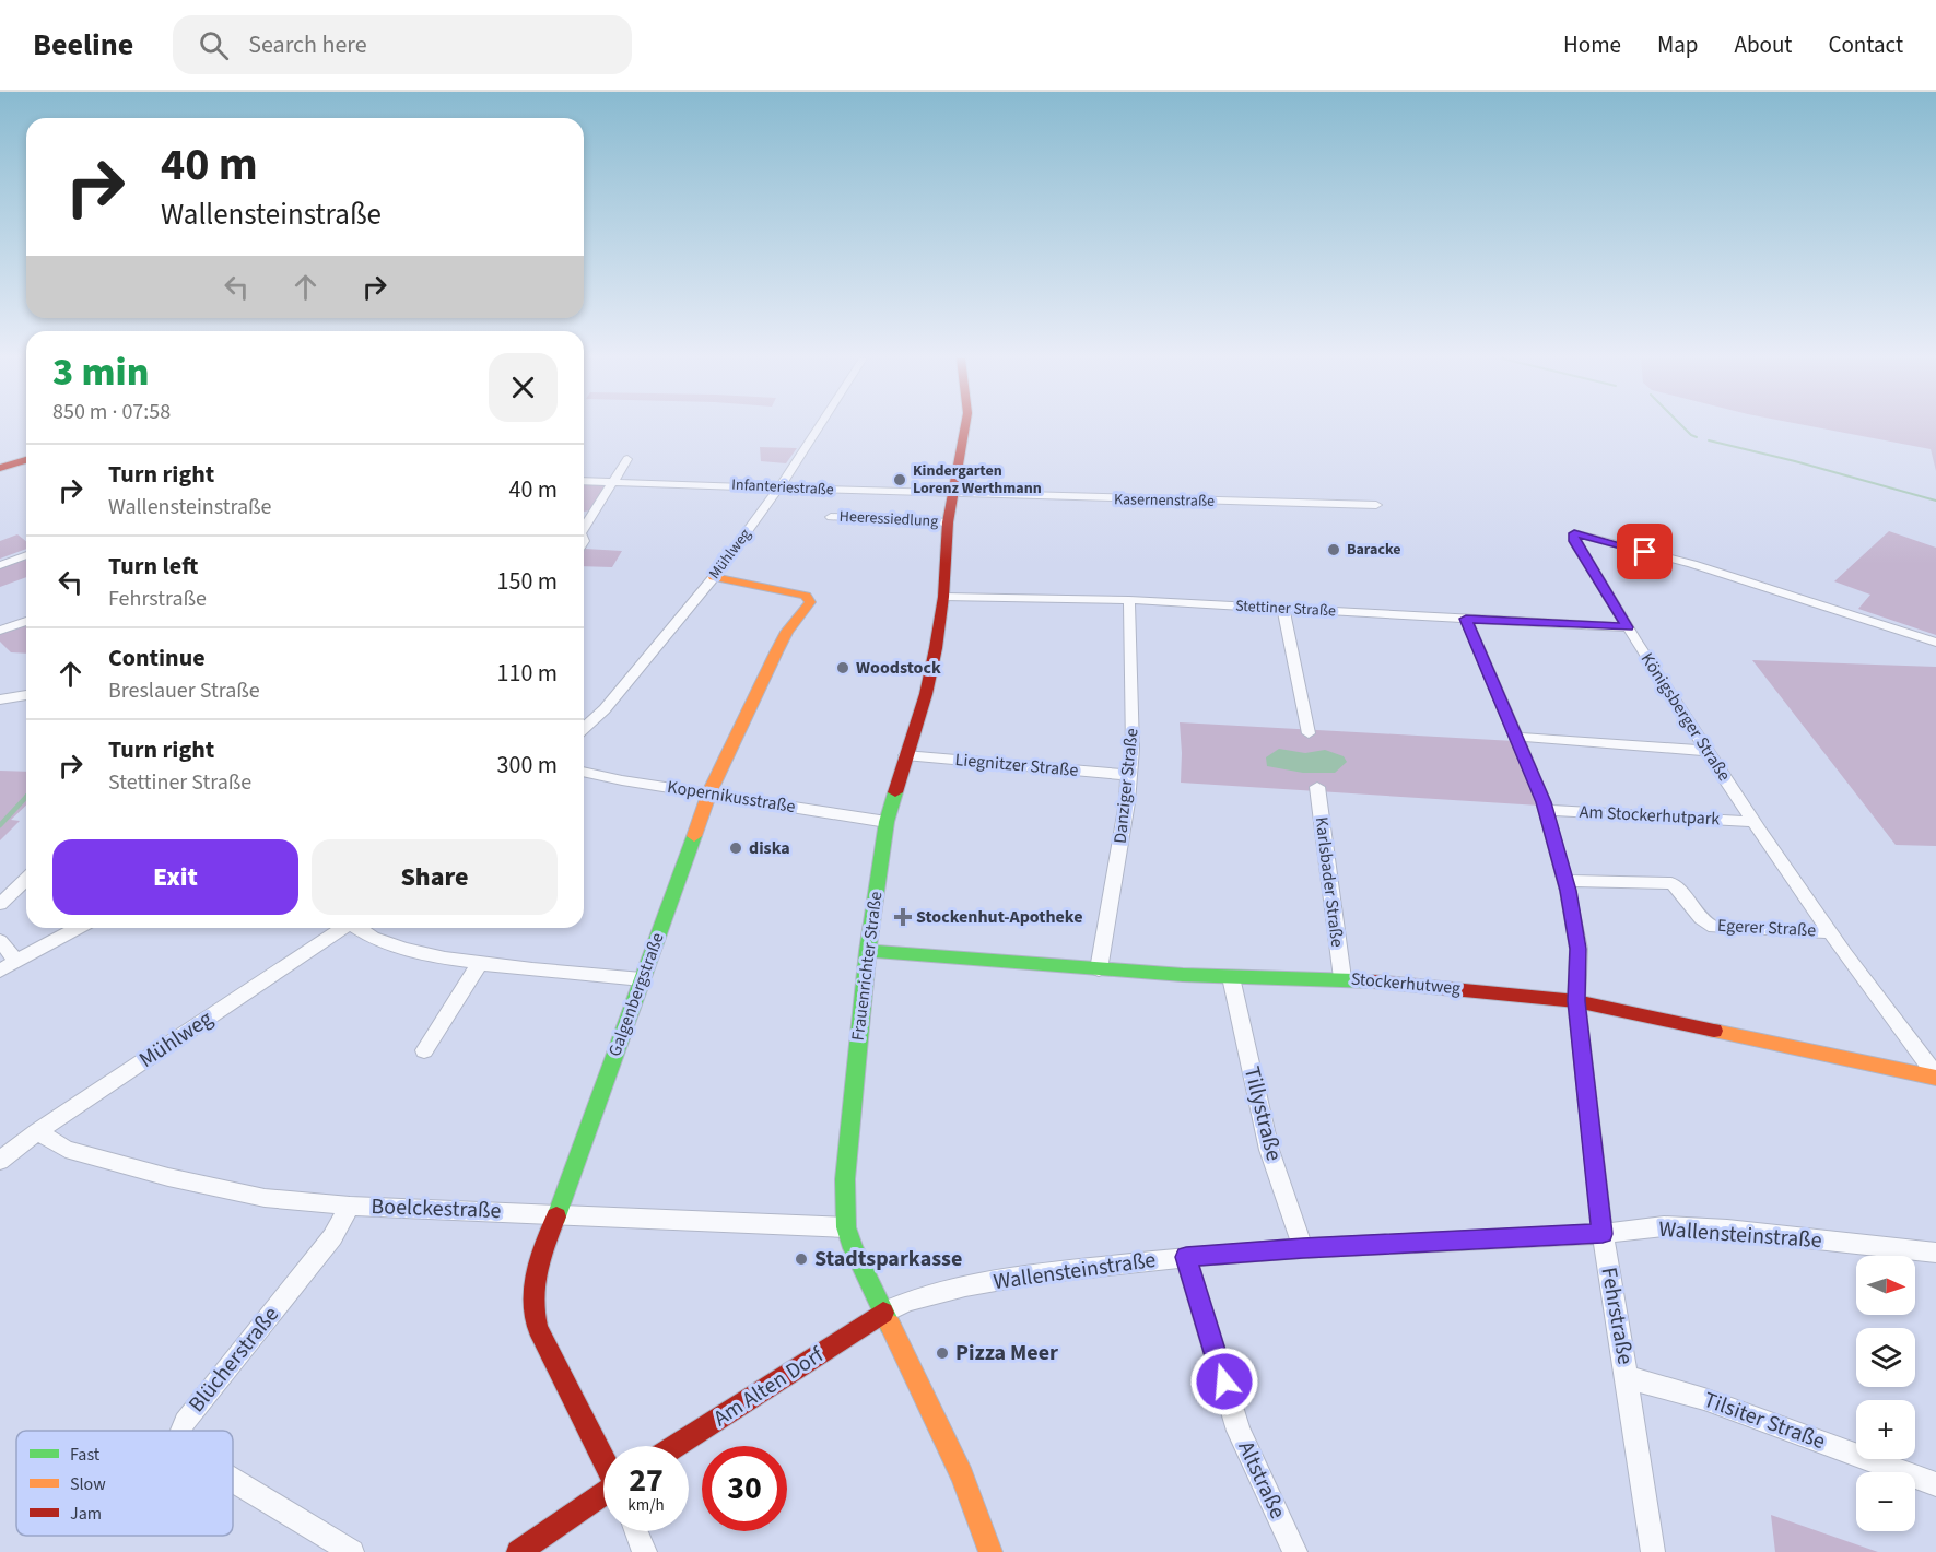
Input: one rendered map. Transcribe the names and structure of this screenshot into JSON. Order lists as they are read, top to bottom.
{
  "streets": {
    "main road": [
      "Frauenrichter Straße",
      "Stockerhutweg",
      "Galgenbergstraße",
      "Am Alten Dorf"
    ],
    "street": [
      "Infanteriestraße",
      "Kasernenstraße",
      "Heeressiedlung",
      "Mühlweg",
      "Stettiner Straße",
      "Königsberger Straße",
      "Liegnitzer Straße",
      "Danziger Straße",
      "Kopernikusstraße",
      "Am Stockerhutpark",
      "Karlsbader Straße",
      "Egerer Straße",
      "Tillystraße",
      "Boelckestraße",
      "Wallensteinstraße",
      "Fehrstraße",
      "Blücherstraße",
      "Tilsiter Straße",
      "Altstraße"
    ]
  },
  "crossings": [
    ["Infanteriestraße", "Kasernenstraße"],
    ["Infanteriestraße", "Mühlweg"],
    ["Infanteriestraße", "Frauenrichter Straße"],
    ["Kasernenstraße", "Frauenrichter Straße"],
    ["Heeressiedlung", "Frauenrichter Straße"],
    ["Mühlweg", "Galgenbergstraße"],
    ["Mühlweg", "Boelckestraße"],
    ["Stettiner Straße", "Königsberger Straße"],
    ["Stettiner Straße", "Danziger Straße"],
    ["Stettiner Straße", "Frauenrichter Straße"],
    ["Stettiner Straße", "Fehrstraße"],
    ["Königsberger Straße", "Am Stockerhutpark"],
    ["Königsberger Straße", "Egerer Straße"],
    ["Königsberger Straße", "Stockerhutweg"],
    ["Liegnitzer Straße", "Danziger Straße"],
    ["Liegnitzer Straße", "Frauenrichter Straße"],
    ["Danziger Straße", "Stockerhutweg"],
    ["Kopernikusstraße", "Frauenrichter Straße"],
    ["Kopernikusstraße", "Galgenbergstraße"],
    ["Am Stockerhutpark", "Fehrstraße"],
    ["Karlsbader Straße", "Stockerhutweg"],
    ["Egerer Straße", "Fehrstraße"],
    ["Frauenrichter Straße", "Stockerhutweg"],
    ["Frauenrichter Straße", "Boelckestraße"],
    ["Frauenrichter Straße", "Wallensteinstraße"],
    ["Frauenrichter Straße", "Am Alten Dorf"],
    ["Stockerhutweg", "Tillystraße"],
    ["Stockerhutweg", "Fehrstraße"],
    ["Galgenbergstraße", "Boelckestraße"],
    ["Tillystraße", "Wallensteinstraße"],
    ["Boelckestraße", "Blücherstraße"],
    ["Wallensteinstraße", "Fehrstraße"],
    ["Wallensteinstraße", "Am Alten Dorf"],
    ["Wallensteinstraße", "Altstraße"],
    ["Fehrstraße", "Tilsiter Straße"]
  ],
  "places": {
    "other": [
      "Kindergarten Lorenz Werthmann",
      "Baracke",
      "Woodstock",
      "diska",
      "Stadtsparkasse",
      "Pizza Meer"
    ],
    "health": ["Stockenhut-Apotheke"]
  },
  "legend": ["Fast", "Slow", "Jam"],
  "north": "right",
  "page": {
    "header": "Beeline",
    "search": "Search here",
    "nav": [
      "Home",
      "Map",
      "About",
      "Contact"
    ],
    "turn": ["40 m", "Wallensteinstraße"],
    "heading": ["3 min", "850 m · 07:58"],
    "list": [
      {
        "name": "Turn right",
        "note": "Wallensteinstraße",
        "value": "40 m"
      },
      {
        "name": "Turn left",
        "note": "Fehrstraße",
        "value": "150 m"
      },
      {
        "name": "Continue",
        "note": "Breslauer Straße",
        "value": "110 m"
      },
      {
        "name": "Turn right",
        "note": "Stettiner Straße",
        "value": "300 m"
      }
    ],
    "buttons": ["Exit", "Share"],
    "map_buttons": ["+", "−"],
    "speed": "27 km/h",
    "limit": "30"
  }
}
